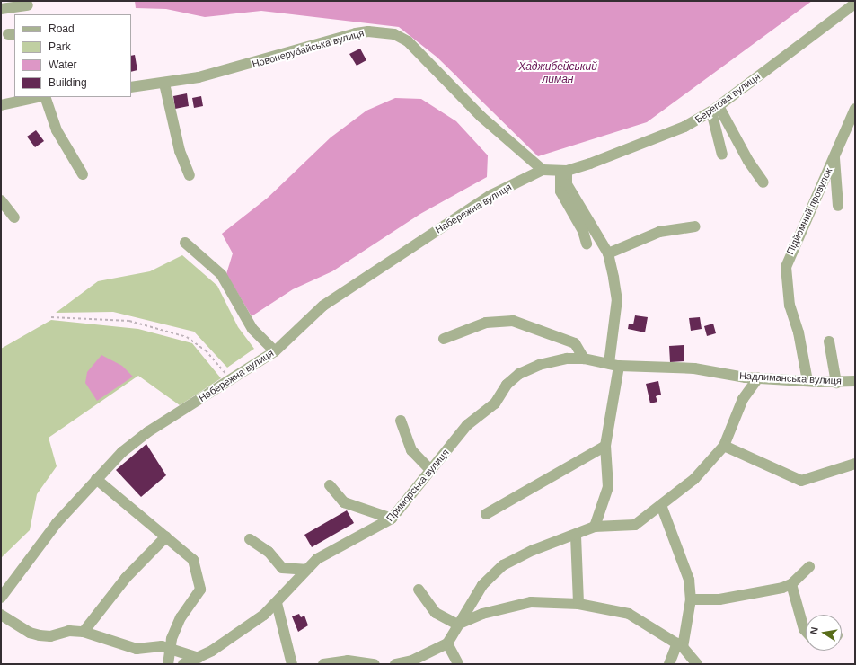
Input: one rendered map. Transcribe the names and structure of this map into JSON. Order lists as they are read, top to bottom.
{
  "streets": {
    "street": [
      "Новонерубайська вулиця",
      "Берегова вулиця",
      "Набережна вулиця",
      "Підйомний провулок",
      "Надлиманська вулиця",
      "Приморська вулиця"
    ]
  },
  "crossings": [
    ["Новонерубайська вулиця", "Берегова вулиця"],
    ["Новонерубайська вулиця", "Набережна вулиця"],
    ["Берегова вулиця", "Набережна вулиця"],
    ["Підйомний провулок", "Надлиманська вулиця"],
    ["Надлиманська вулиця", "Приморська вулиця"]
  ],
  "water": ["Хаджибейський лиман"],
  "legend": [
    "Road",
    "Park",
    "Water",
    "Building"
  ],
  "north": "left"
}
